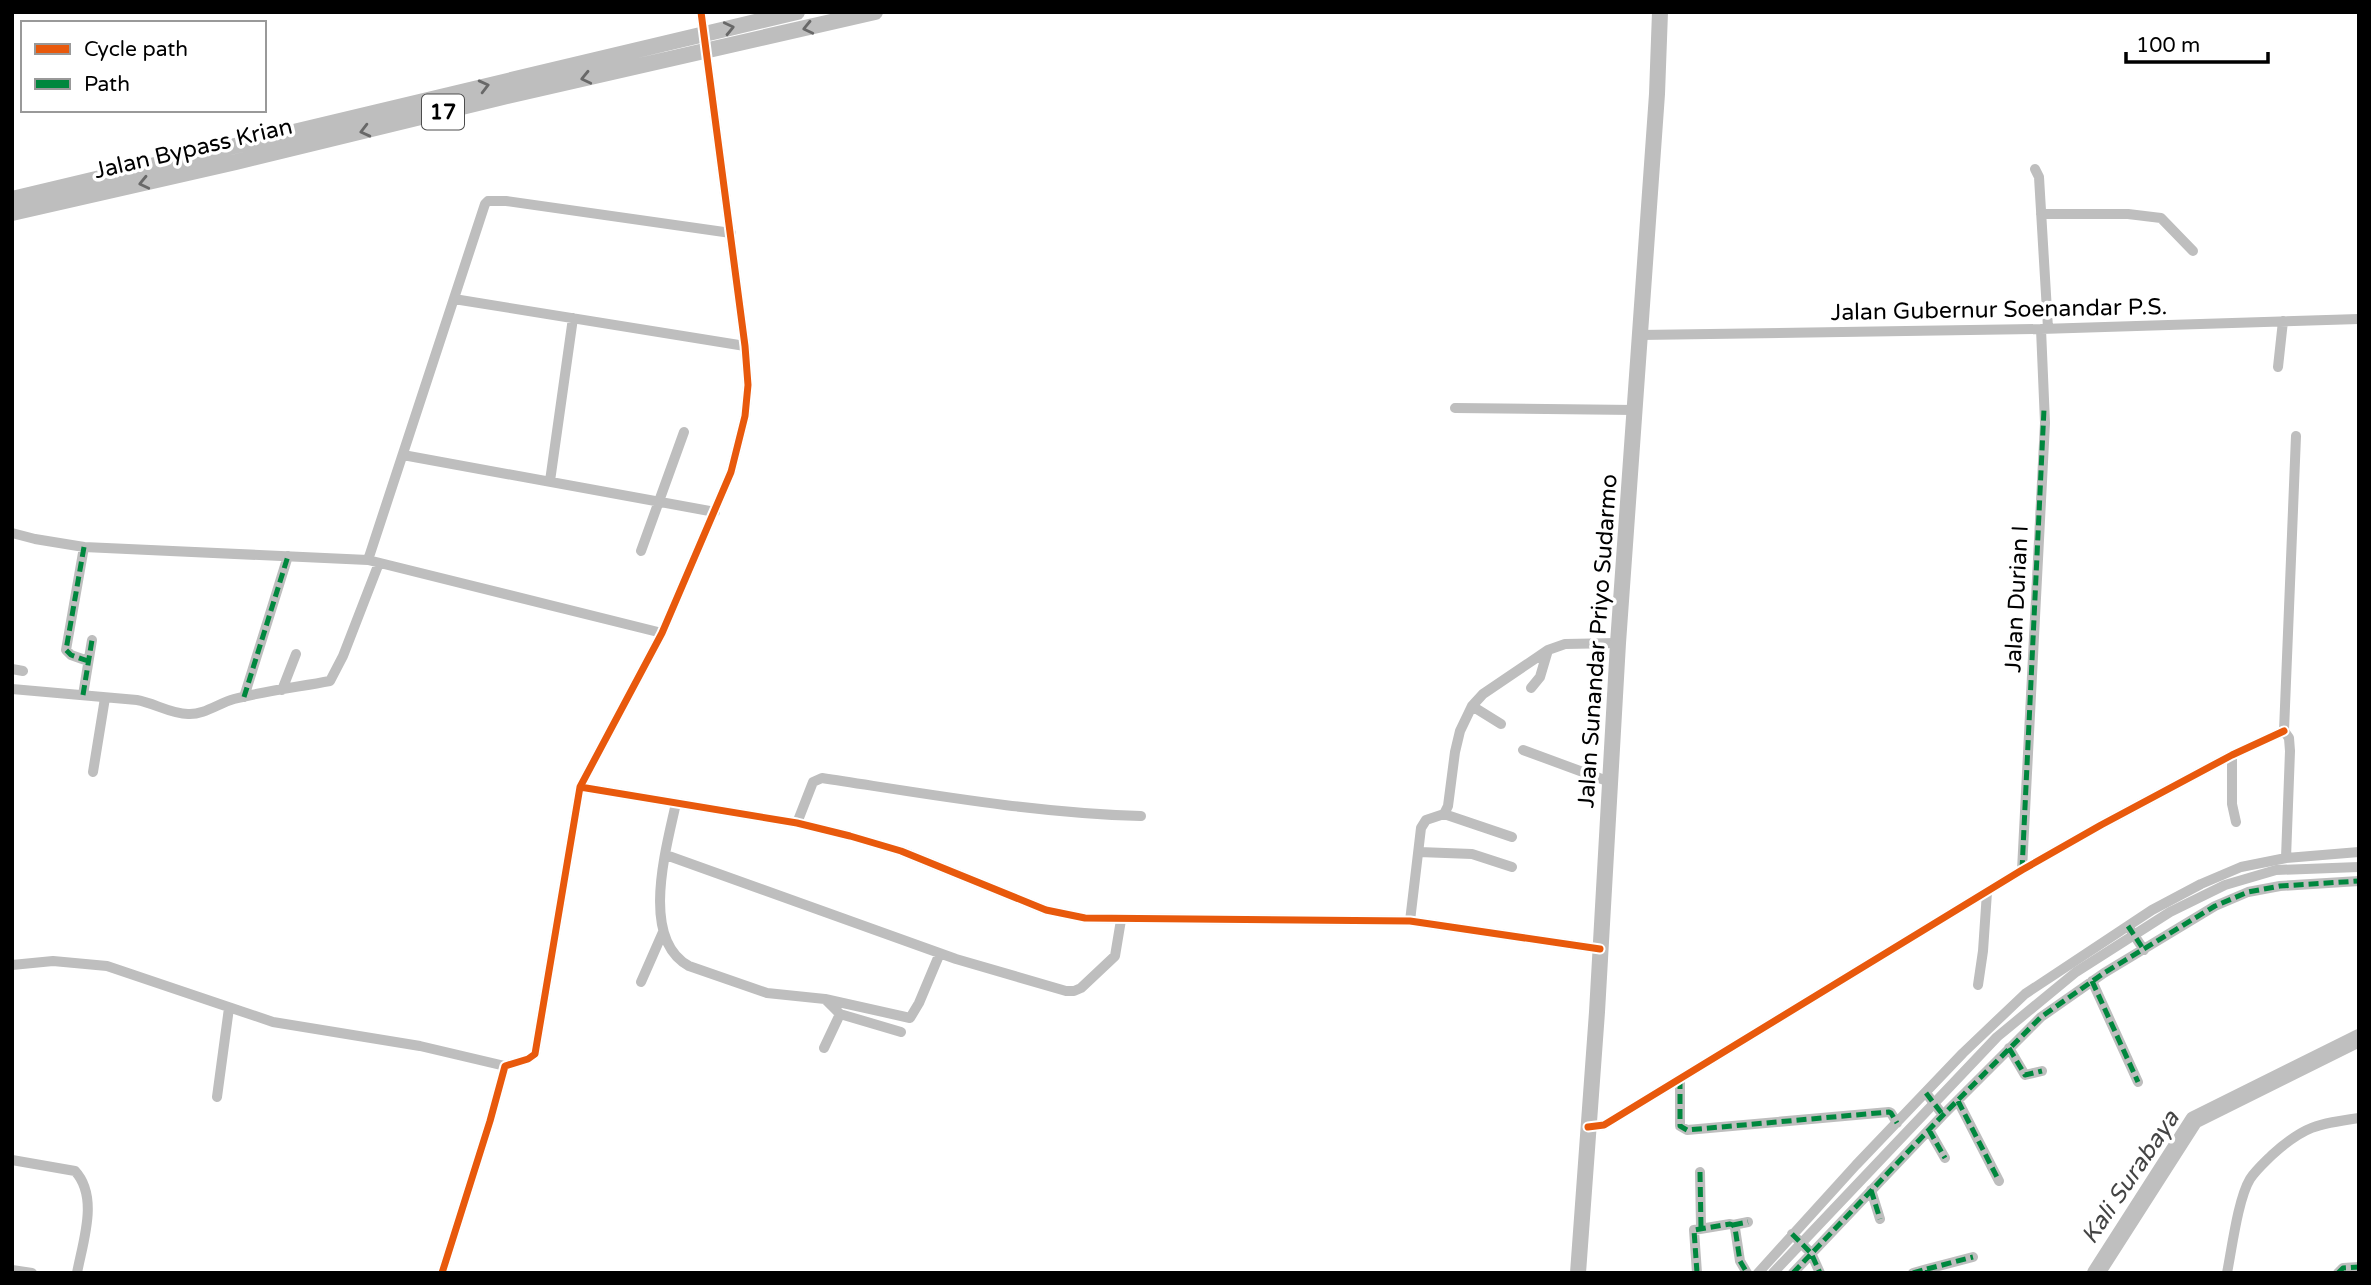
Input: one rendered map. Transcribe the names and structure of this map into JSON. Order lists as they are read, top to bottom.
{
  "streets": {
    "highway": ["17", "Jalan Bypass Krian", "Jalan Sunandar Priyo Sudarmo"],
    "street": ["Jalan Gubernur Soenandar P.S.", "Jalan Durian I"]
  },
  "crossings": [
    ["Jalan Gubernur Soenandar P.S.", "Jalan Durian I"],
    ["Jalan Gubernur Soenandar P.S.", "Jalan Sunandar Priyo Sudarmo"]
  ],
  "water": ["Kali Surabaya"],
  "legend": ["Cycle path", "Path"],
  "scale_bar": "100 m"
}
